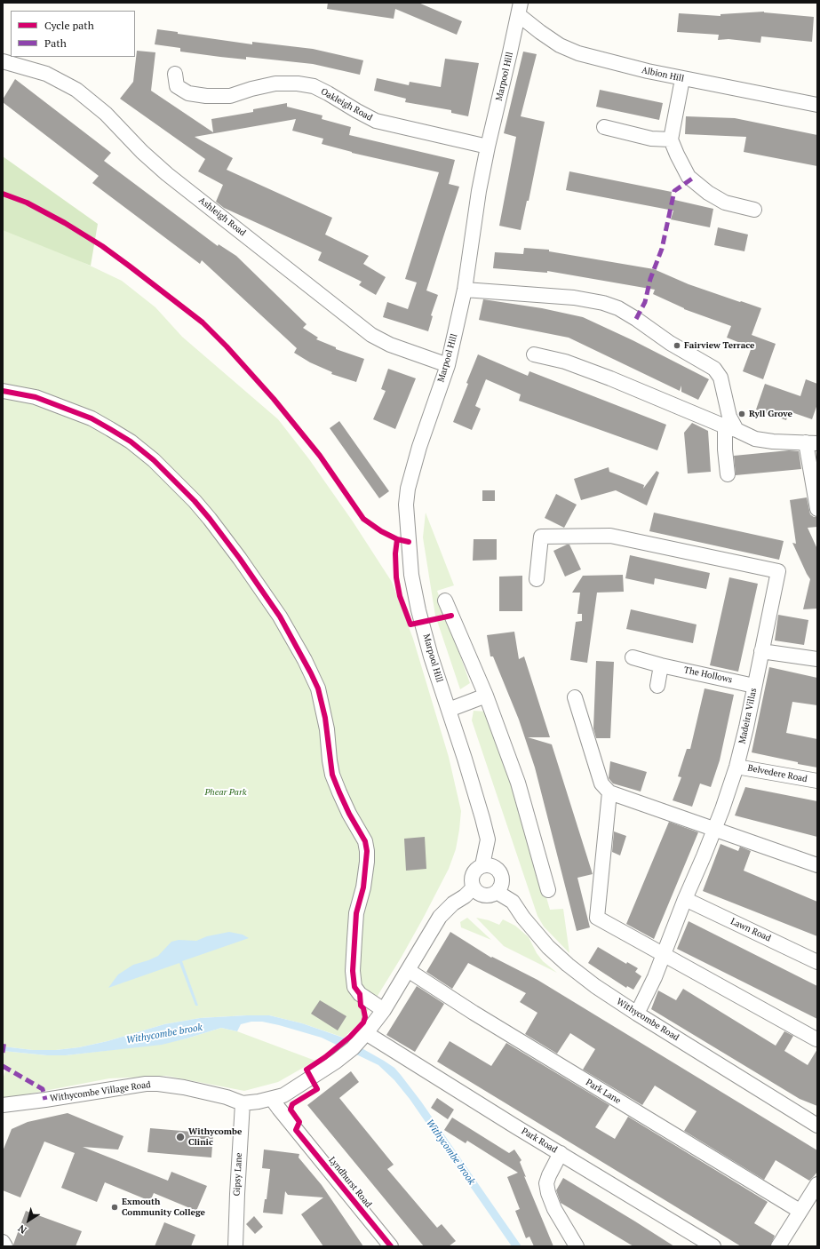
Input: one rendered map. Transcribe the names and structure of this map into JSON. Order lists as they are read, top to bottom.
{
  "streets": {
    "street": [
      "Albion Hill",
      "Marpool Hill",
      "Oakleigh Road",
      "Ashleigh Road",
      "The Hollows",
      "Madeira Villas",
      "Belvedere Road",
      "Lawn Road",
      "Withycombe Road",
      "Withycombe Village Road",
      "Park Lane",
      "Park Road",
      "Gipsy Lane",
      "Lyndhurst Road"
    ]
  },
  "crossings": [
    ["Albion Hill", "Marpool Hill"],
    ["Marpool Hill", "Oakleigh Road"],
    ["Marpool Hill", "Ashleigh Road"],
    ["Marpool Hill", "Withycombe Road"],
    ["The Hollows", "Madeira Villas"],
    ["Madeira Villas", "Belvedere Road"],
    ["Madeira Villas", "Lawn Road"],
    ["Madeira Villas", "Withycombe Road"],
    ["Withycombe Village Road", "Park Road"],
    ["Withycombe Village Road", "Gipsy Lane"],
    ["Withycombe Village Road", "Lyndhurst Road"]
  ],
  "water": ["Withycombe brook"],
  "parks": ["Phear Park"],
  "places": [
    "Fairview Terrace",
    "Ryll Grove",
    "Withycombe Clinic",
    "Exmouth Community College"
  ],
  "legend": ["Cycle path", "Path"],
  "north": "bottom left"
}
